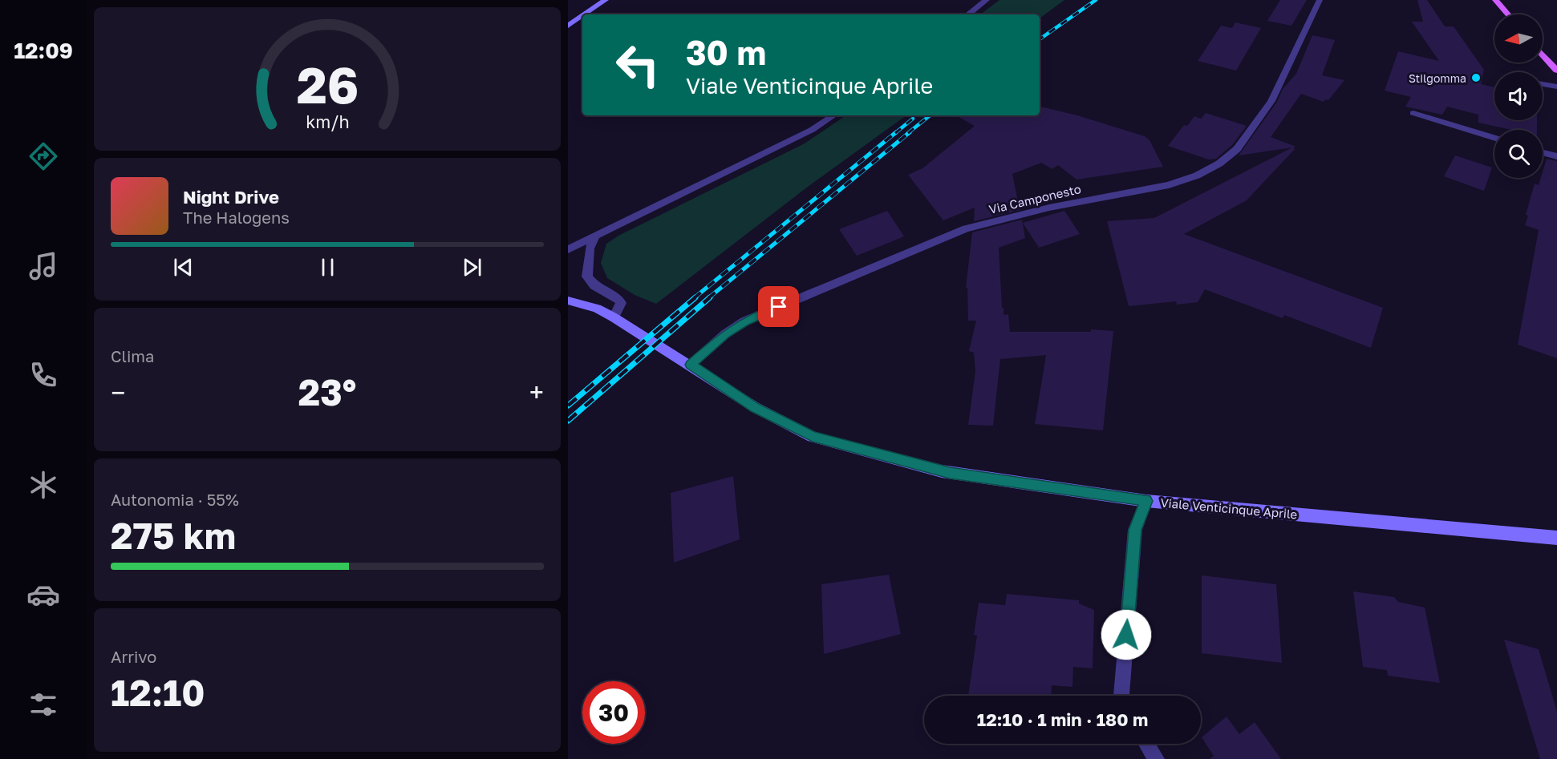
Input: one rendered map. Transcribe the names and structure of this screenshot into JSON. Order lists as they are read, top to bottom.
{
  "streets": {
    "main road": ["Viale Venticinque Aprile"],
    "street": ["Via Camponesto"]
  },
  "crossings": [
    ["Via Camponesto", "Viale Venticinque Aprile"]
  ],
  "places": ["Stilgomma"],
  "north": "left",
  "page": {
    "tabs": "12:09",
    "turn": ["30 m", "Viale Venticinque Aprile"],
    "song": ["Night Drive", "The Halogens"],
    "tile": [
      "Clima",
      ["Autonomia · 55%", "275 km"],
      ["Arrivo", "12:10"]
    ],
    "heat": ["−", "23°", "+"],
    "limit": "30",
    "trip": "12:10 · 1 min · 180 m",
    "gauge": ["26", "km/h"]
  }
}
